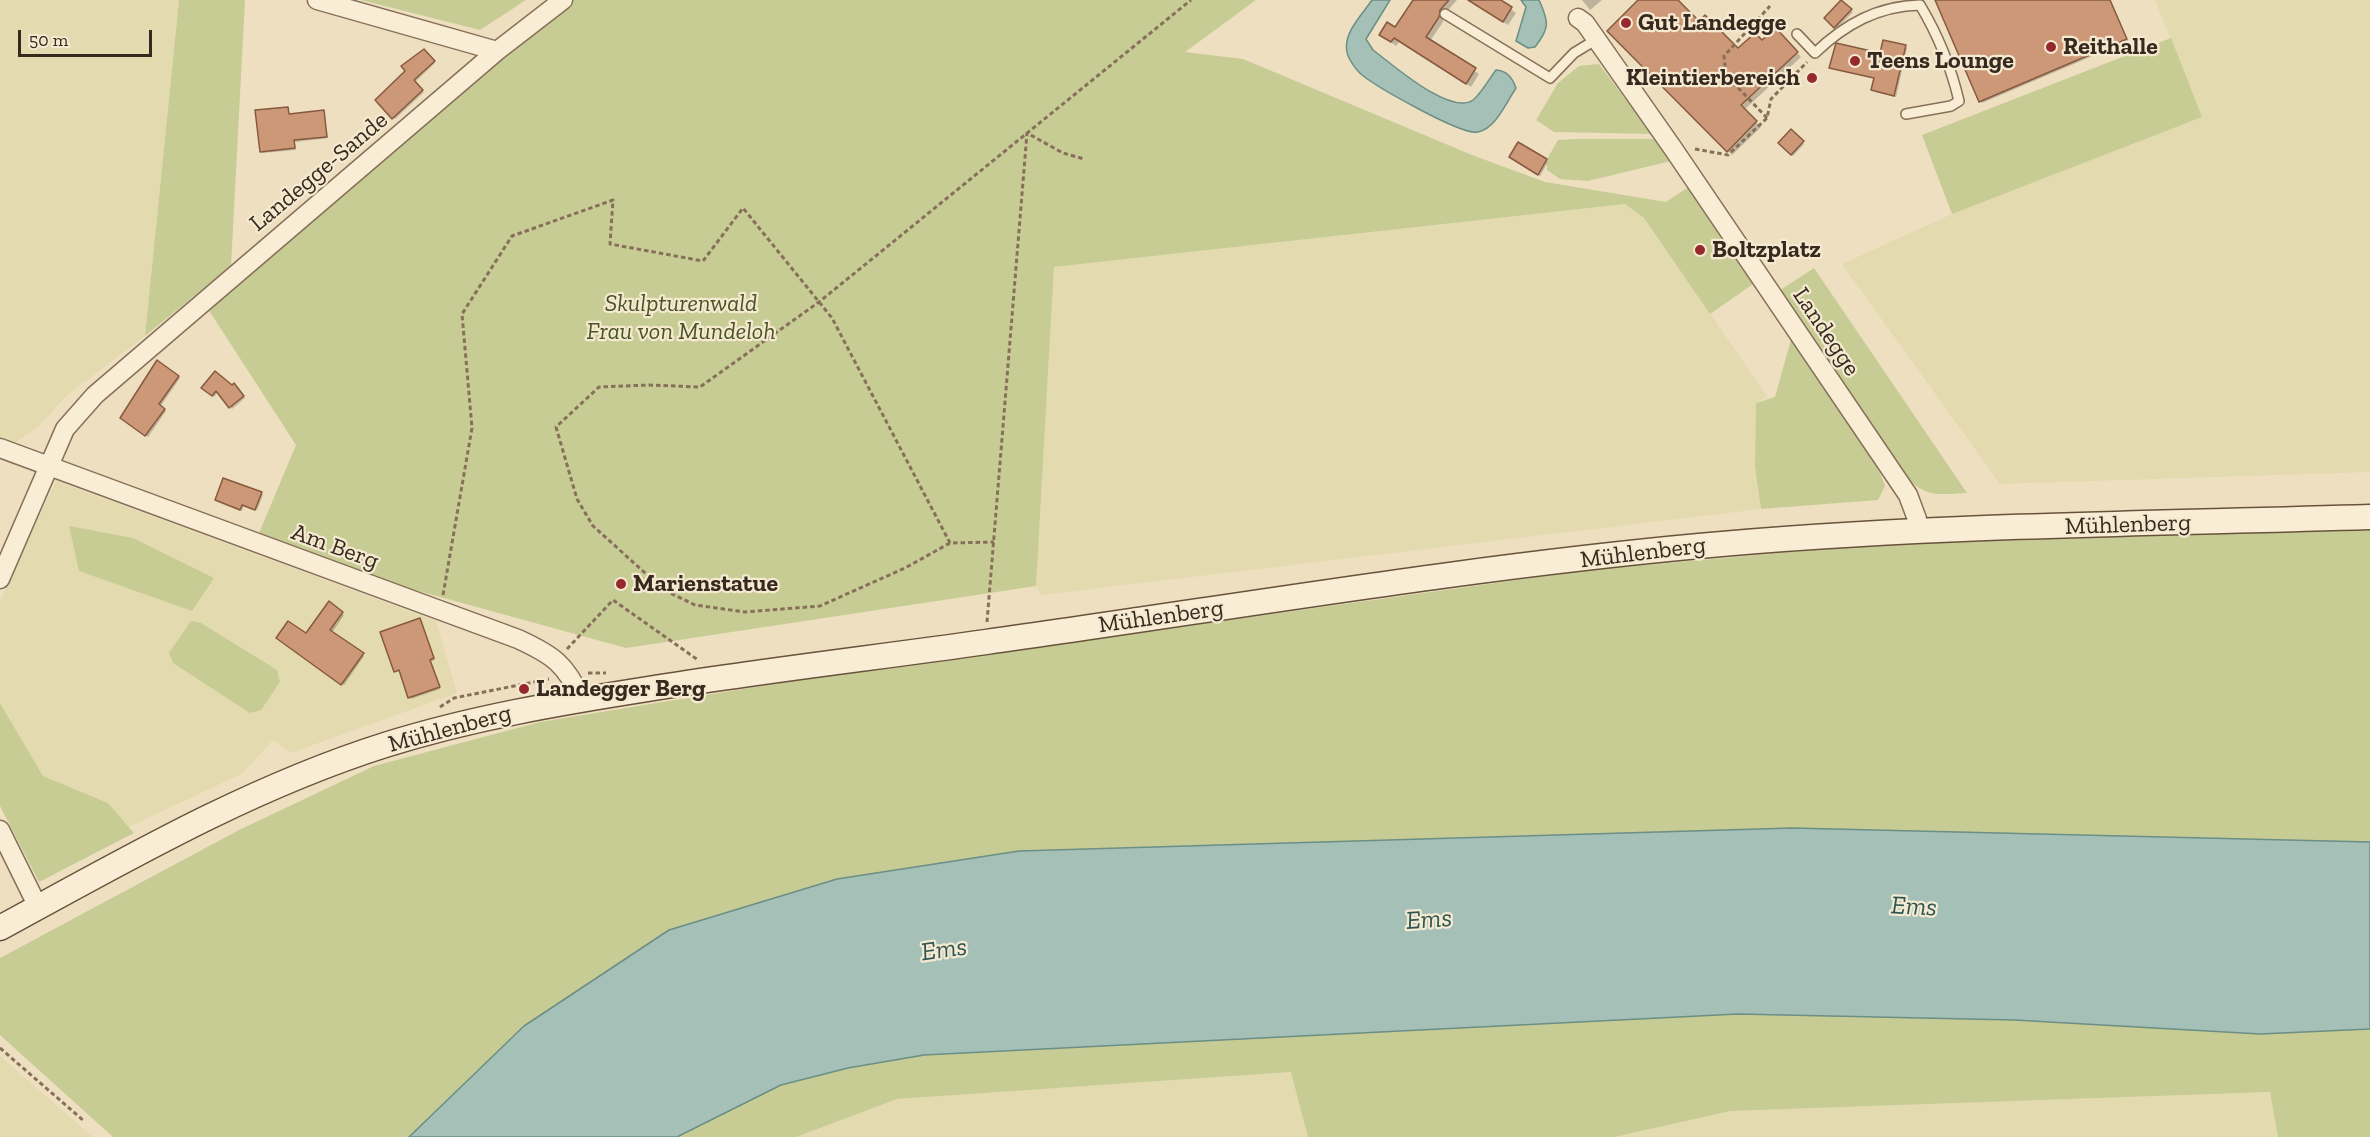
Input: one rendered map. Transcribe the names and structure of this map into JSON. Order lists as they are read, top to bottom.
{
  "streets": {
    "main road": ["Mühlenberg"],
    "street": ["Landegge-Sande", "Landegge", "Am Berg"]
  },
  "crossings": [
    ["Landegge-Sande", "Am Berg"],
    ["Landegge", "Mühlenberg"],
    ["Mühlenberg", "Am Berg"]
  ],
  "water": ["Ems"],
  "parks": ["Skulpturenwald Frau von Mundeloh"],
  "places": [
    "Gut Landegge",
    "Reithalle",
    "Teens Lounge",
    "Kleintierbereich",
    "Boltzplatz",
    "Marienstatue",
    "Landegger Berg"
  ],
  "scale_bar": "50 m"
}
